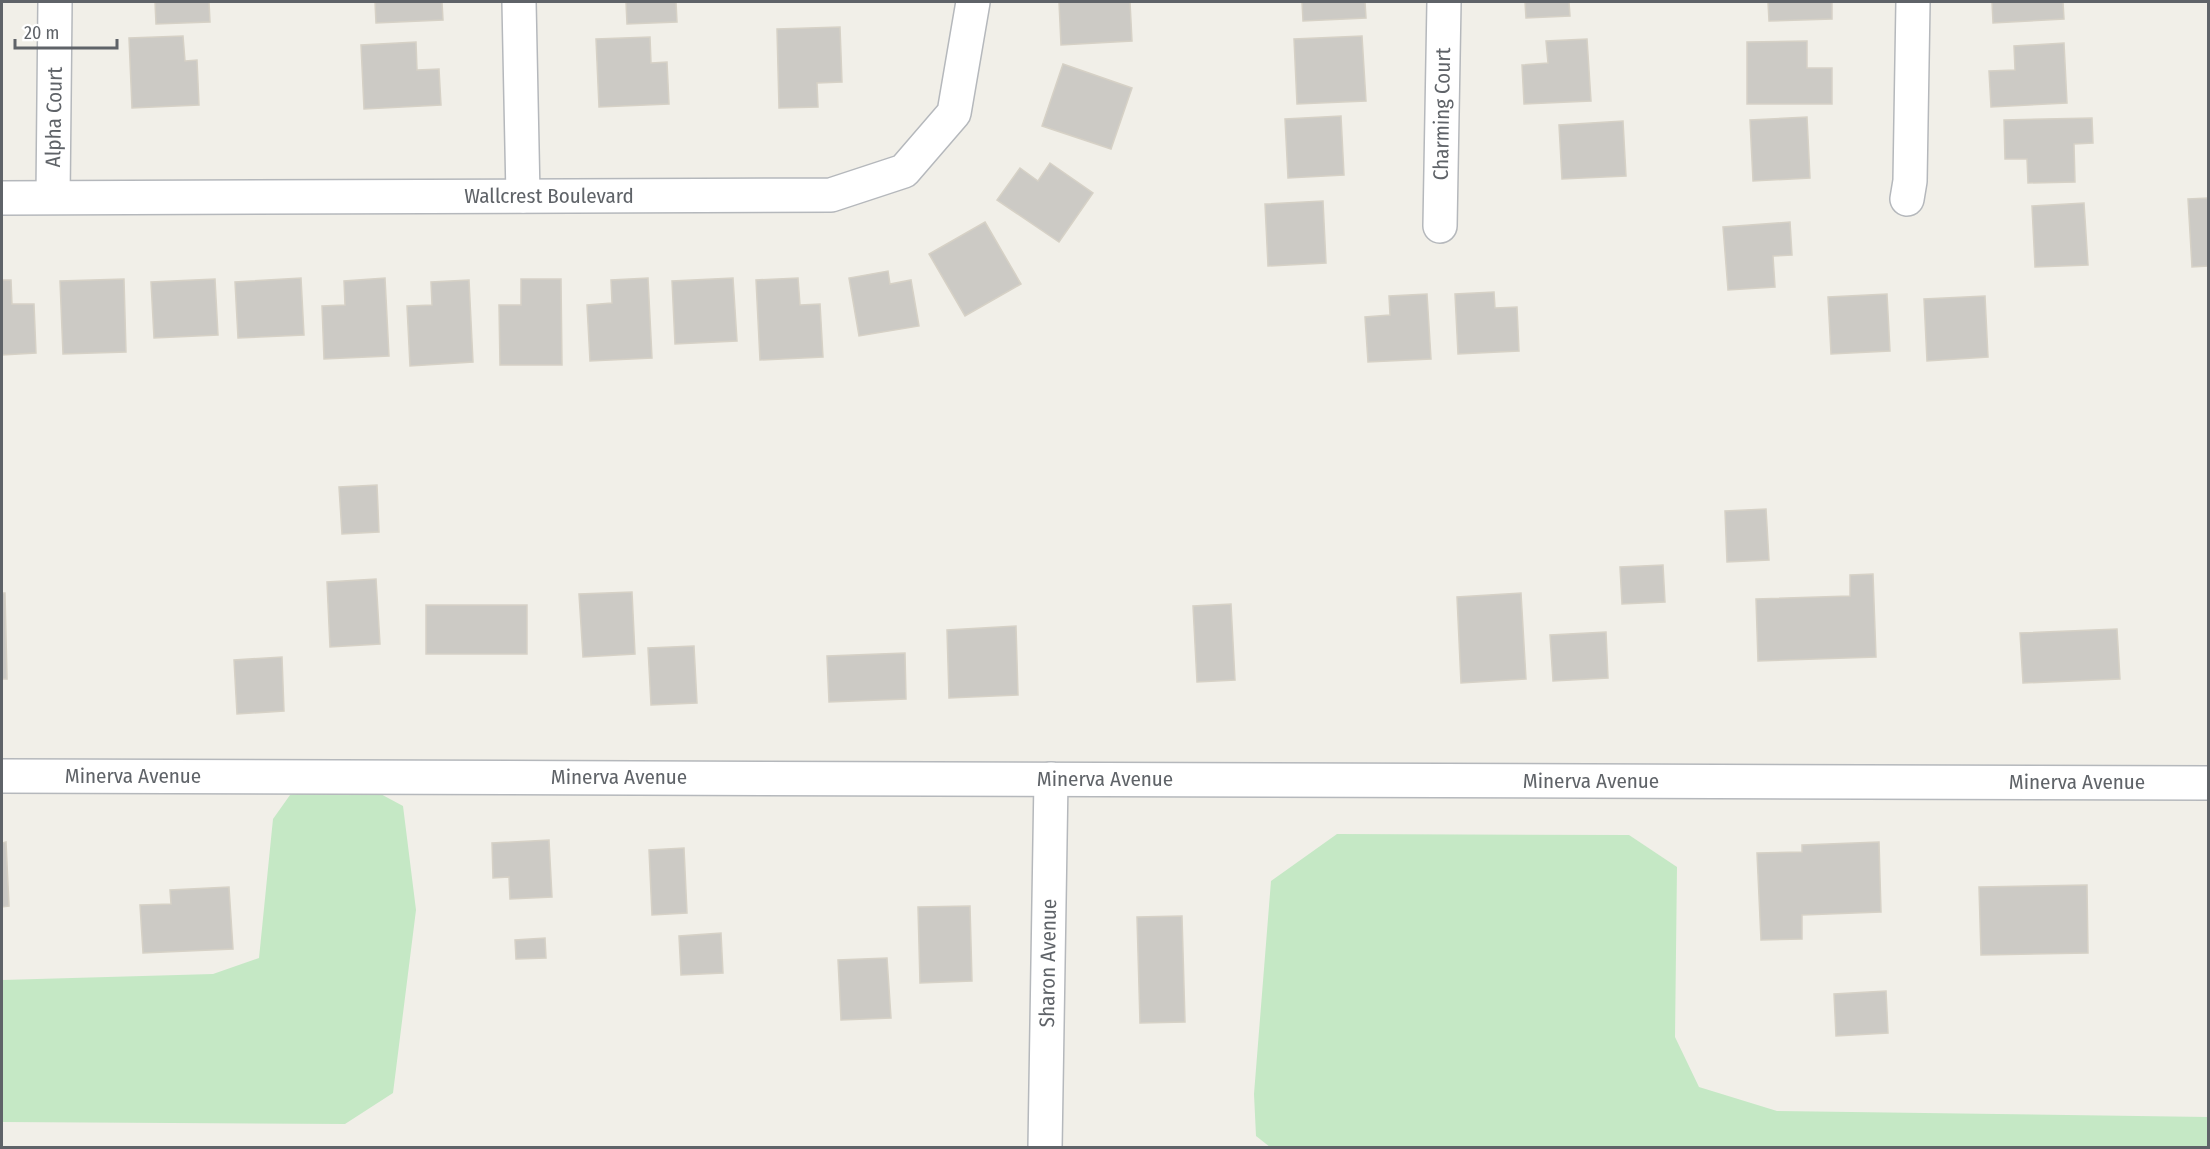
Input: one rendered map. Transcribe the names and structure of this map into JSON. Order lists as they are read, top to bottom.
{
  "streets": {
    "street": [
      "Charming Court",
      "Alpha Court",
      "Wallcrest Boulevard",
      "Minerva Avenue",
      "Sharon Avenue"
    ]
  },
  "crossings": [
    ["Alpha Court", "Wallcrest Boulevard"],
    ["Minerva Avenue", "Sharon Avenue"]
  ],
  "scale_bar": "20 m"
}
